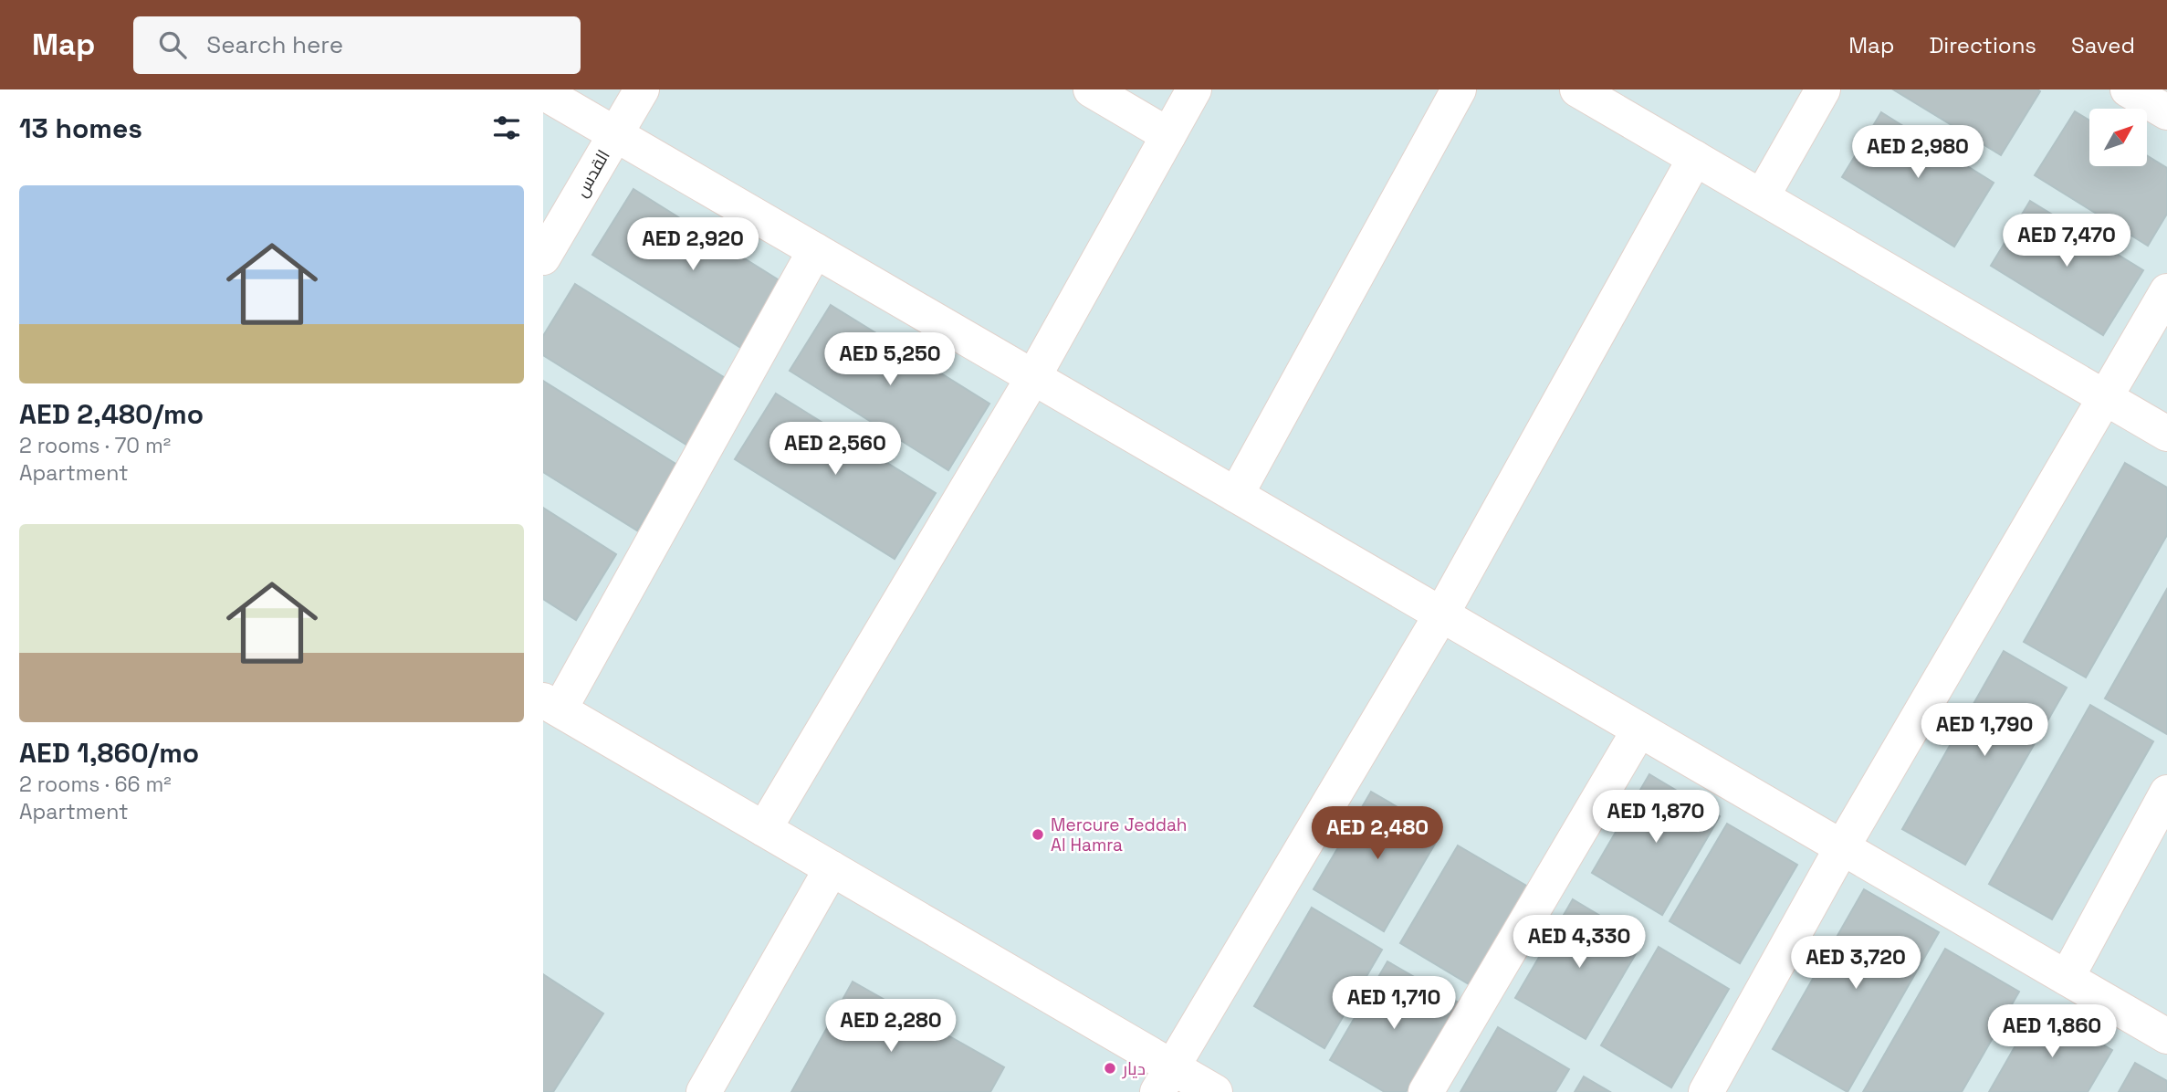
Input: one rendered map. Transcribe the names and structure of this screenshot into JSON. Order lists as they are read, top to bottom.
{
  "streets": {
    "street": ["القدس"]
  },
  "places": ["Mercure Jeddah Al Hamra", "ديار"],
  "north": "top right",
  "page": {
    "header": "Map",
    "search": "Search here",
    "nav": ["Map", "Directions", "Saved"],
    "heading": "13 homes",
    "price": [
      "AED 2,980",
      "AED 7,470",
      "AED 2,920",
      "AED 5,250",
      "AED 2,560",
      "AED 1,790",
      "AED 1,870",
      "AED 2,480",
      "AED 4,330",
      "AED 3,720",
      "AED 1,710",
      "AED 2,280",
      "AED 1,860"
    ],
    "list": [
      {
        "name": "AED 2,480/mo",
        "note": "2 rooms · 70 m² · Apartment"
      },
      {
        "name": "AED 1,860/mo",
        "note": "2 rooms · 66 m² · Apartment"
      }
    ]
  }
}
